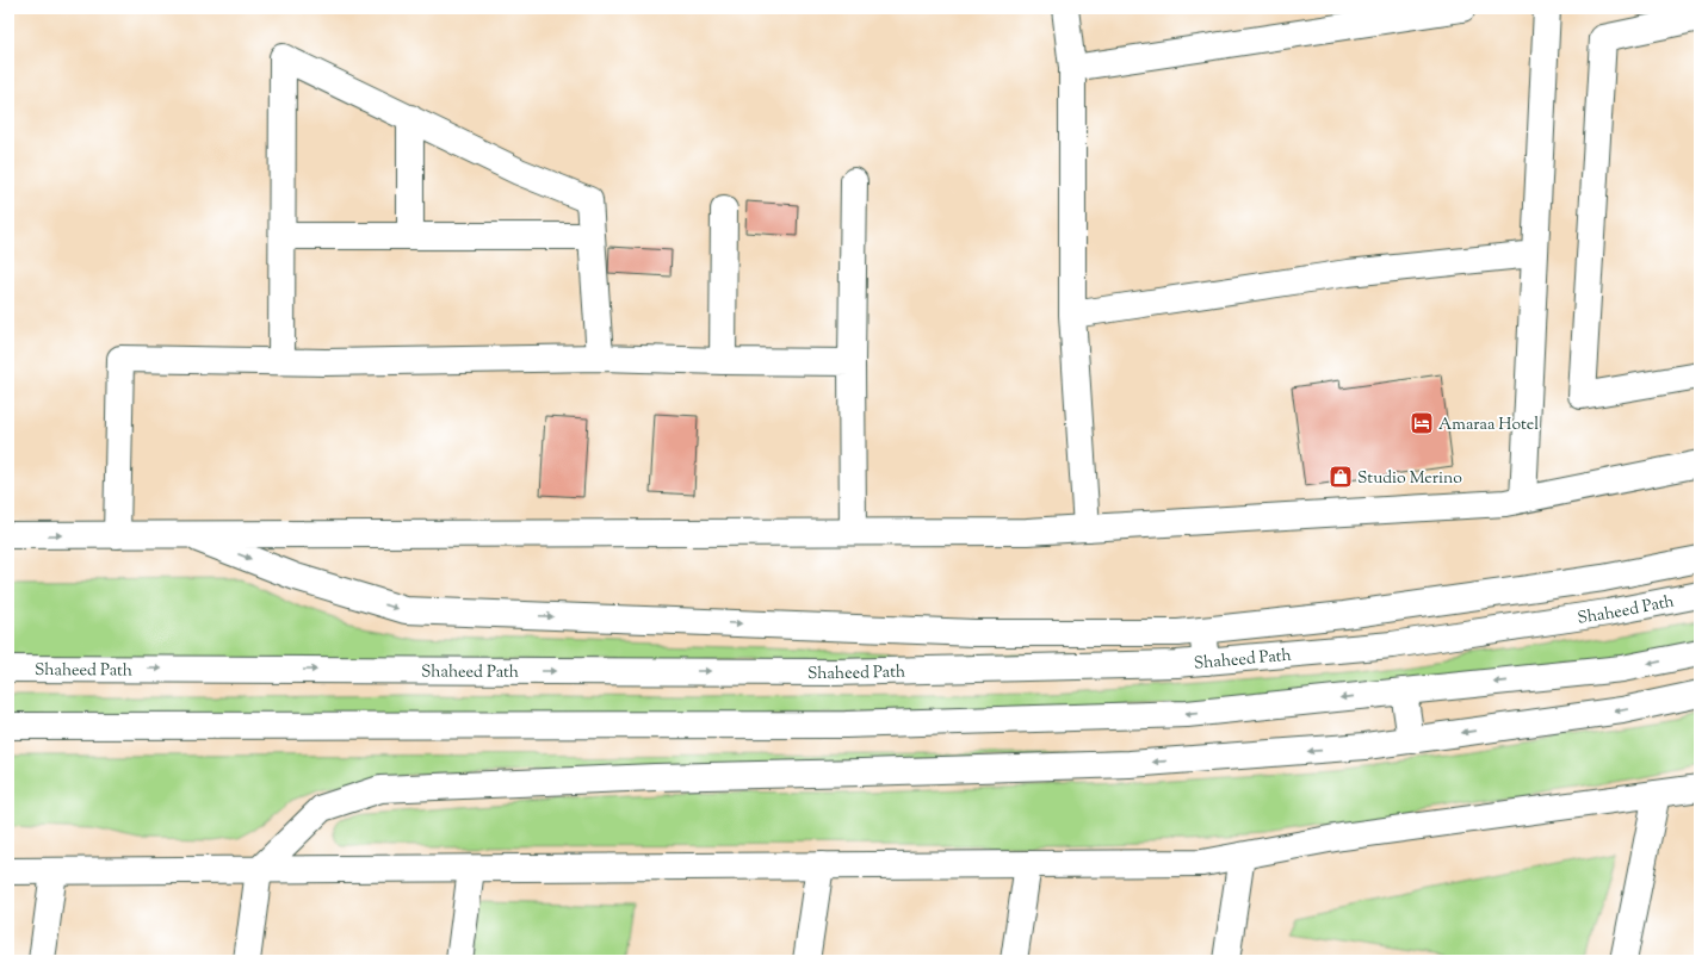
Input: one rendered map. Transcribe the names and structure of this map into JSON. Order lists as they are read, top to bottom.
{
  "streets": {
    "main road": ["Shaheed Path"]
  },
  "places": {
    "hotel": ["Amaraa Hotel"],
    "shop": ["Studio Merino"]
  }
}
